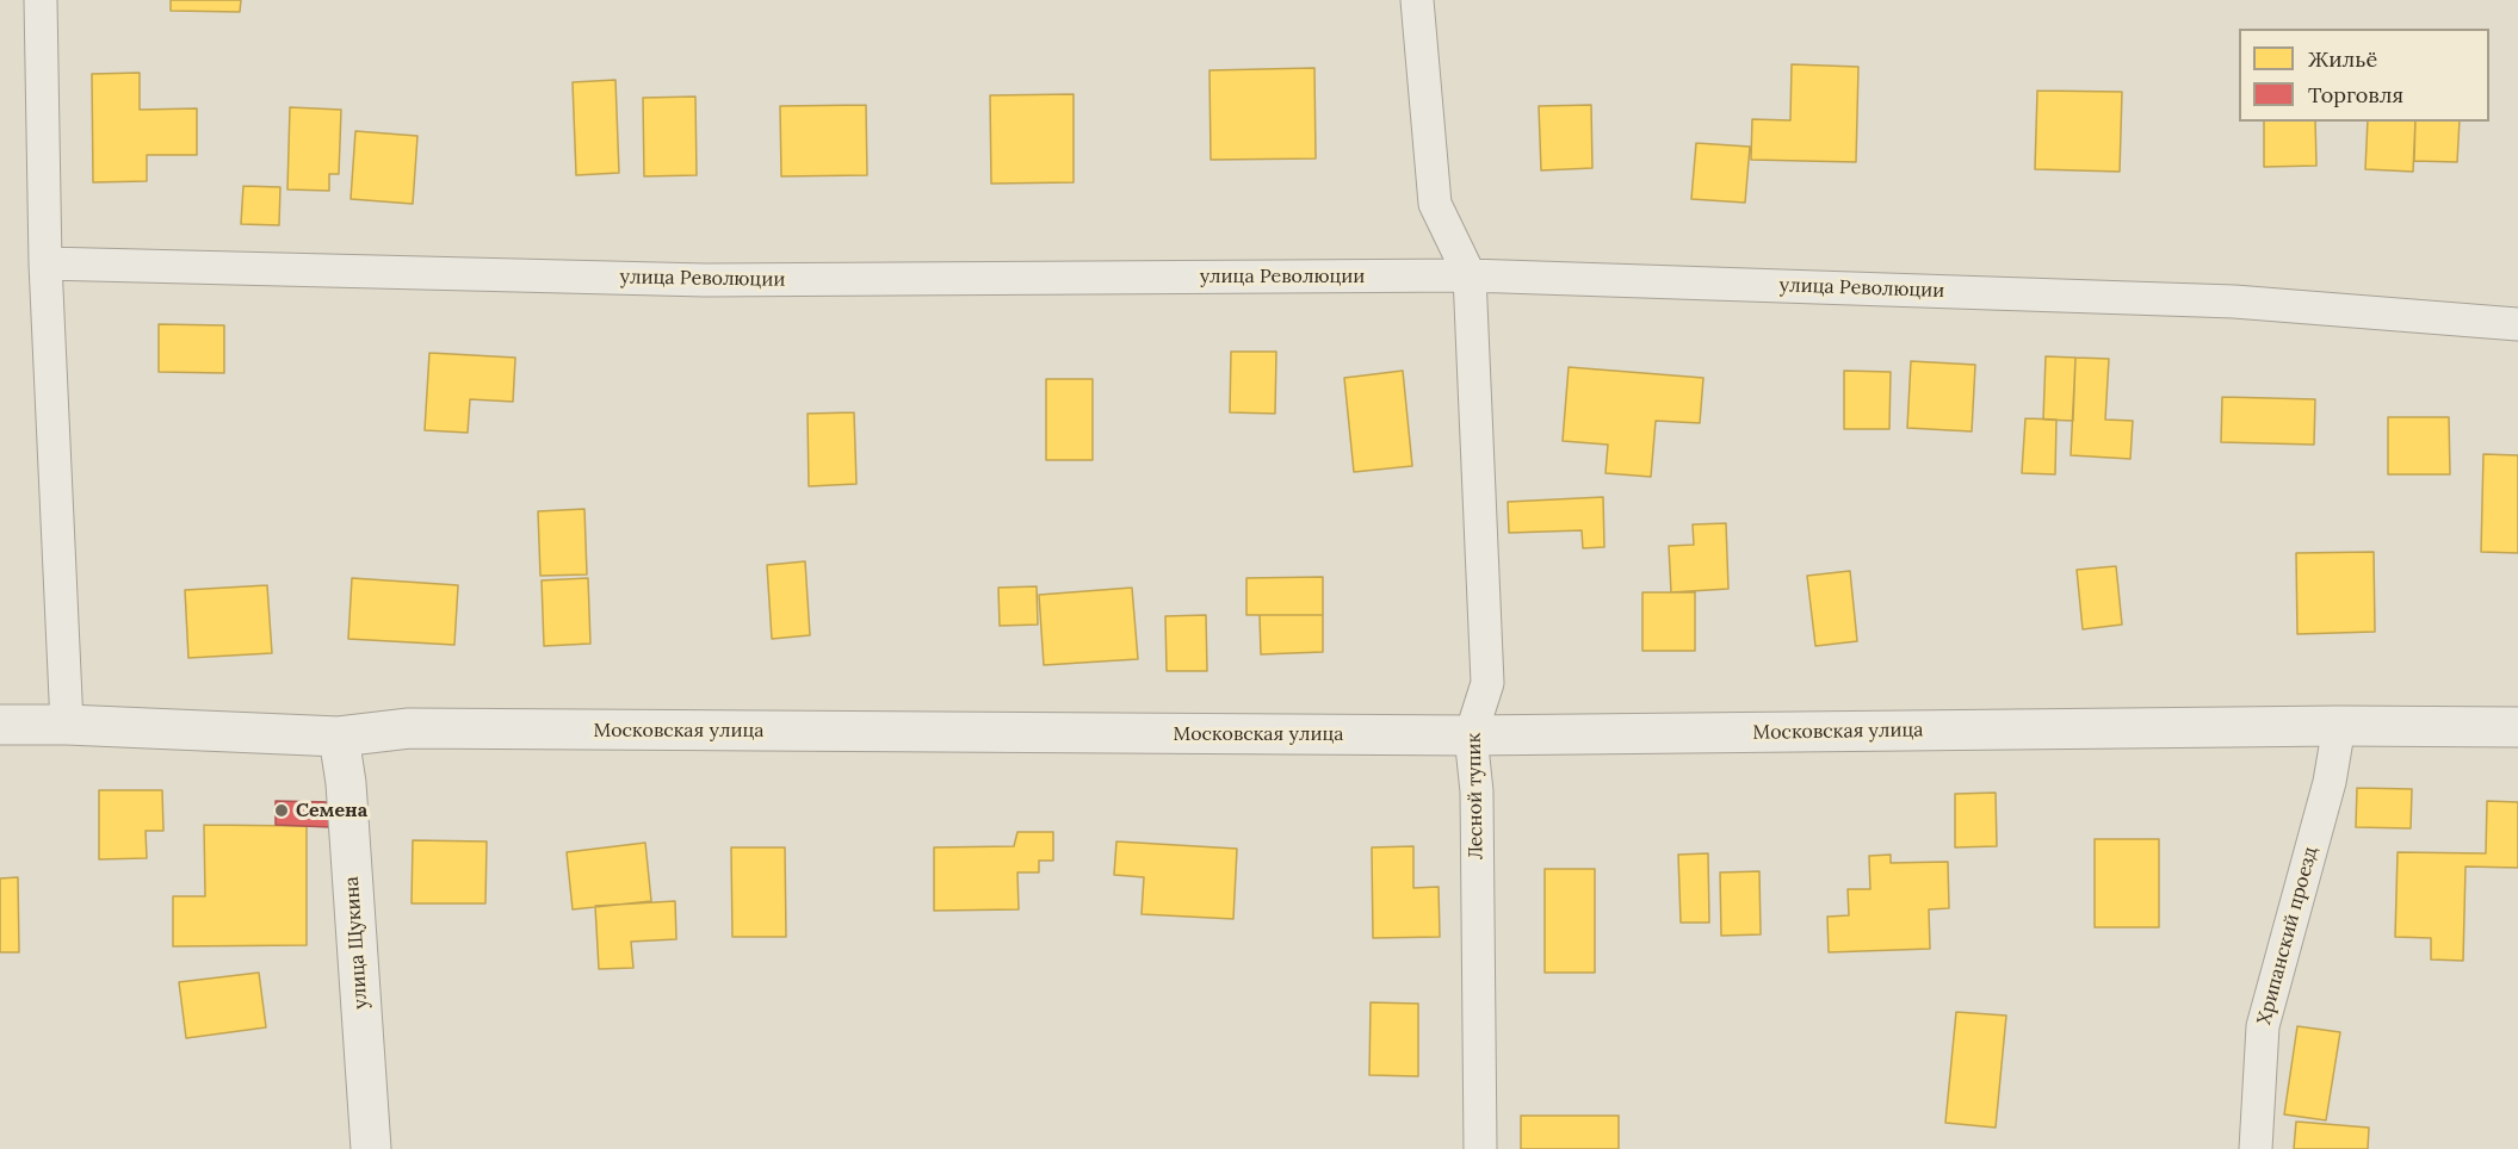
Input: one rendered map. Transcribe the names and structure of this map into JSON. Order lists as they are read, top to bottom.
{
  "streets": {
    "street": [
      "улица Революции",
      "Московская улица",
      "Лесной тупик",
      "Хрипанский проезд",
      "улица Щукина"
    ]
  },
  "crossings": [
    ["улица Революции", "Лесной тупик"],
    ["Московская улица", "Лесной тупик"],
    ["Московская улица", "Хрипанский проезд"],
    ["Московская улица", "улица Щукина"]
  ],
  "places": ["Семена"],
  "legend": ["Жильё", "Торговля"]
}
